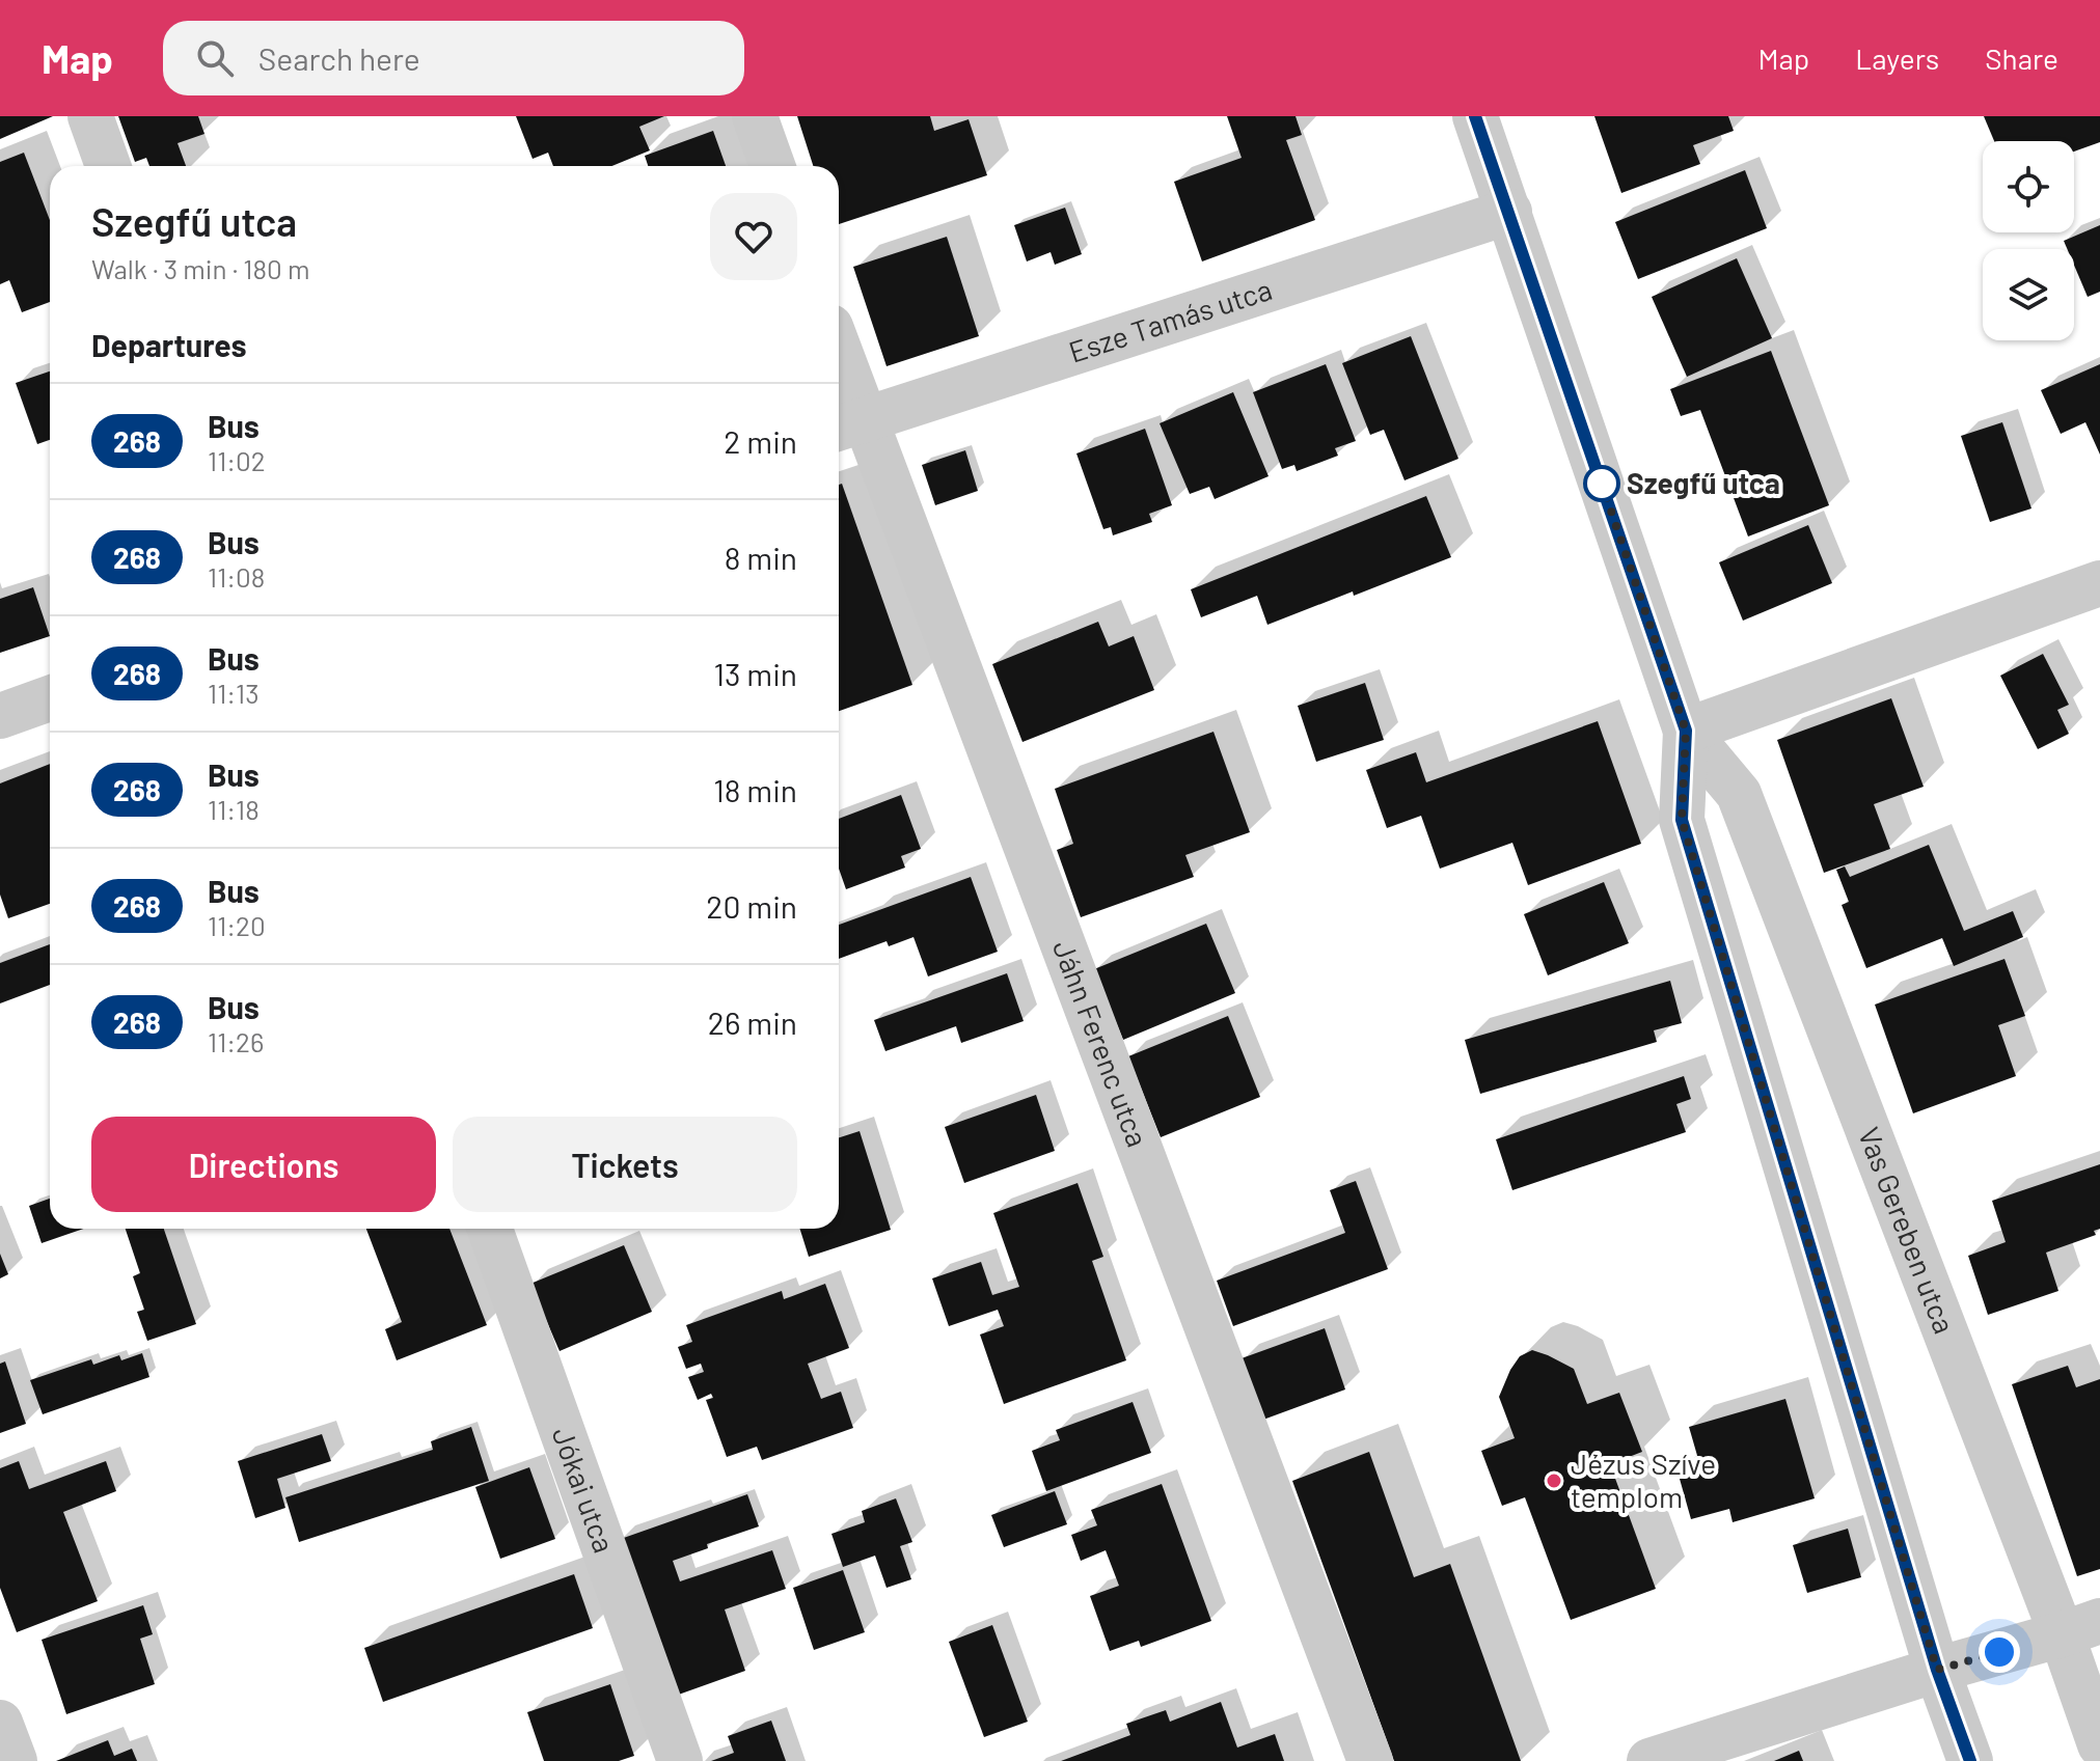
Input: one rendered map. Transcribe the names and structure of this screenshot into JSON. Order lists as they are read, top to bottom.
{
  "streets": {
    "street": [
      "Esze Tamás utca",
      "Jáhn Ferenc utca",
      "Vas Gereben utca",
      "Jókai utca"
    ]
  },
  "crossings": [
    ["Esze Tamás utca", "Jáhn Ferenc utca"],
    ["Esze Tamás utca", "Vas Gereben utca"]
  ],
  "places": ["Szegfű utca", "Jézus Szíve templom"],
  "lines": ["bus line 268"],
  "page": {
    "header": "Map",
    "search": "Search here",
    "nav": ["Map", "Layers", "Share"],
    "heading": [
      ["Szegfű utca", "Walk · 3 min · 180 m"],
      "Departures"
    ],
    "list": [
      {
        "mark": "268",
        "name": "Bus",
        "note": "11:02",
        "value": "2 min"
      },
      {
        "mark": "268",
        "name": "Bus",
        "note": "11:08",
        "value": "8 min"
      },
      {
        "mark": "268",
        "name": "Bus",
        "note": "11:13",
        "value": "13 min"
      },
      {
        "mark": "268",
        "name": "Bus",
        "note": "11:18",
        "value": "18 min"
      },
      {
        "mark": "268",
        "name": "Bus",
        "note": "11:20",
        "value": "20 min"
      },
      {
        "mark": "268",
        "name": "Bus",
        "note": "11:26",
        "value": "26 min"
      }
    ],
    "buttons": ["Directions", "Tickets"]
  }
}
